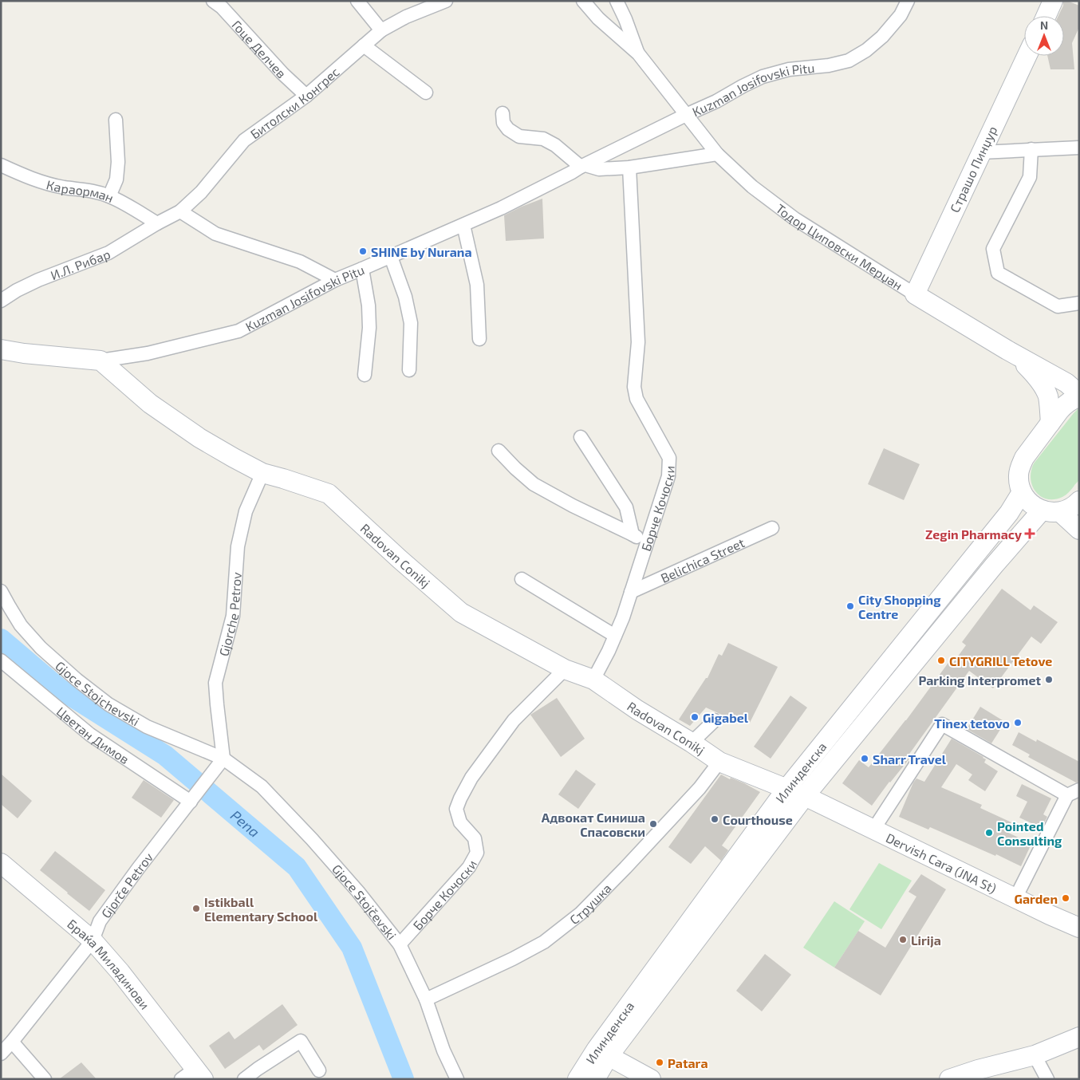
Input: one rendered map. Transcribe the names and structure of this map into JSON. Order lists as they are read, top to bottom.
{
  "streets": {
    "street": [
      "Гоце Делчев",
      "Kuzman Josifovski Pitu",
      "Битолски Конгрес",
      "Страшо Пинџур",
      "Караорман",
      "Тодор Циповски Мерџан",
      "И.Л. Рибар",
      "Борче Кочоски",
      "Radovan Conikj",
      "Belichica Street",
      "Gjorche Petrov",
      "Gjoce Stojchevski",
      "Цветан Димов",
      "Илинденска",
      "Dervish Cara (JNA St)",
      "Gjorče Petrov",
      "Gjoce Stojčevski",
      "Струшка",
      "Браќа Миладинови"
    ]
  },
  "crossings": [
    ["Гоце Делчев", "Битолски Конгрес"],
    ["Kuzman Josifovski Pitu", "Тодор Циповски Мерџан"],
    ["Kuzman Josifovski Pitu", "Radovan Conikj"],
    ["Битолски Конгрес", "Караорман"],
    ["Битолски Конгрес", "И.Л. Рибар"],
    ["Страшо Пинџур", "Тодор Циповски Мерџан"],
    ["Караорман", "И.Л. Рибар"],
    ["Борче Кочоски", "Radovan Conikj"],
    ["Борче Кочоски", "Belichica Street"],
    ["Борче Кочоски", "Gjoce Stojčevski"],
    ["Radovan Conikj", "Gjorche Petrov"],
    ["Radovan Conikj", "Илинденска"],
    ["Radovan Conikj", "Dervish Cara (JNA St)"],
    ["Radovan Conikj", "Струшка"],
    ["Gjorche Petrov", "Gjoce Stojchevski"],
    ["Gjorche Petrov", "Gjorče Petrov"],
    ["Gjorche Petrov", "Gjoce Stojčevski"],
    ["Gjoce Stojchevski", "Gjorče Petrov"],
    ["Gjoce Stojchevski", "Gjoce Stojčevski"],
    ["Цветан Димов", "Gjorče Petrov"],
    ["Илинденска", "Dervish Cara (JNA St)"],
    ["Gjorče Petrov", "Gjoce Stojčevski"],
    ["Gjorče Petrov", "Браќа Миладинови"],
    ["Gjoce Stojčevski", "Струшка"]
  ],
  "water": ["Pena"],
  "places": {
    "other": [
      "SHINE by Nurana",
      "City Shopping Centre",
      "CITYGRILL Tetove",
      "Parking Interpromet",
      "Gigabel",
      "Tinex tetovo",
      "Sharr Travel",
      "Courthouse",
      "Адвокат Синиша Спасовски",
      "Pointed Consulting",
      "Garden",
      "Istikball Elementary School",
      "Lirija",
      "Patara"
    ],
    "health": ["Zegin Pharmacy"]
  },
  "north": "top"
}
